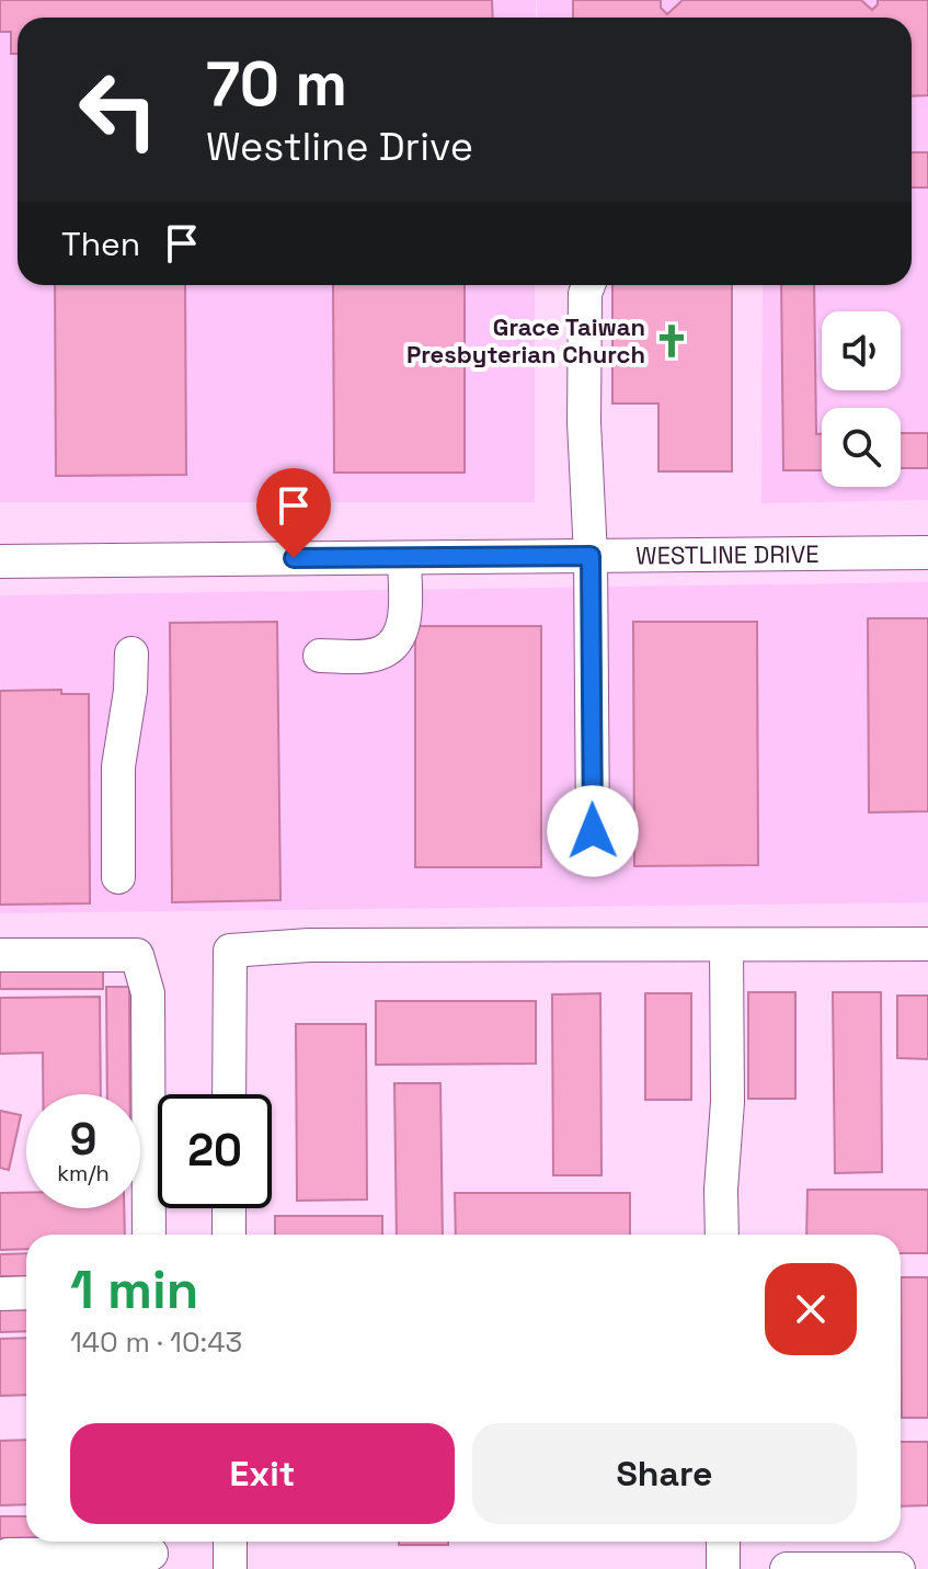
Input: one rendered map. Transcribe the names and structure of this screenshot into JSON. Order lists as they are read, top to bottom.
{
  "streets": {
    "street": ["WESTLINE DRIVE"]
  },
  "places": {
    "church": ["Grace Taiwan Presbyterian Church"]
  },
  "page": {
    "turn": ["70 m", "Westline Drive"],
    "then": "Then",
    "speed": "9 km/h",
    "limit": "20",
    "heading": ["1 min", "140 m · 10:43"],
    "buttons": ["Exit", "Share"]
  }
}
